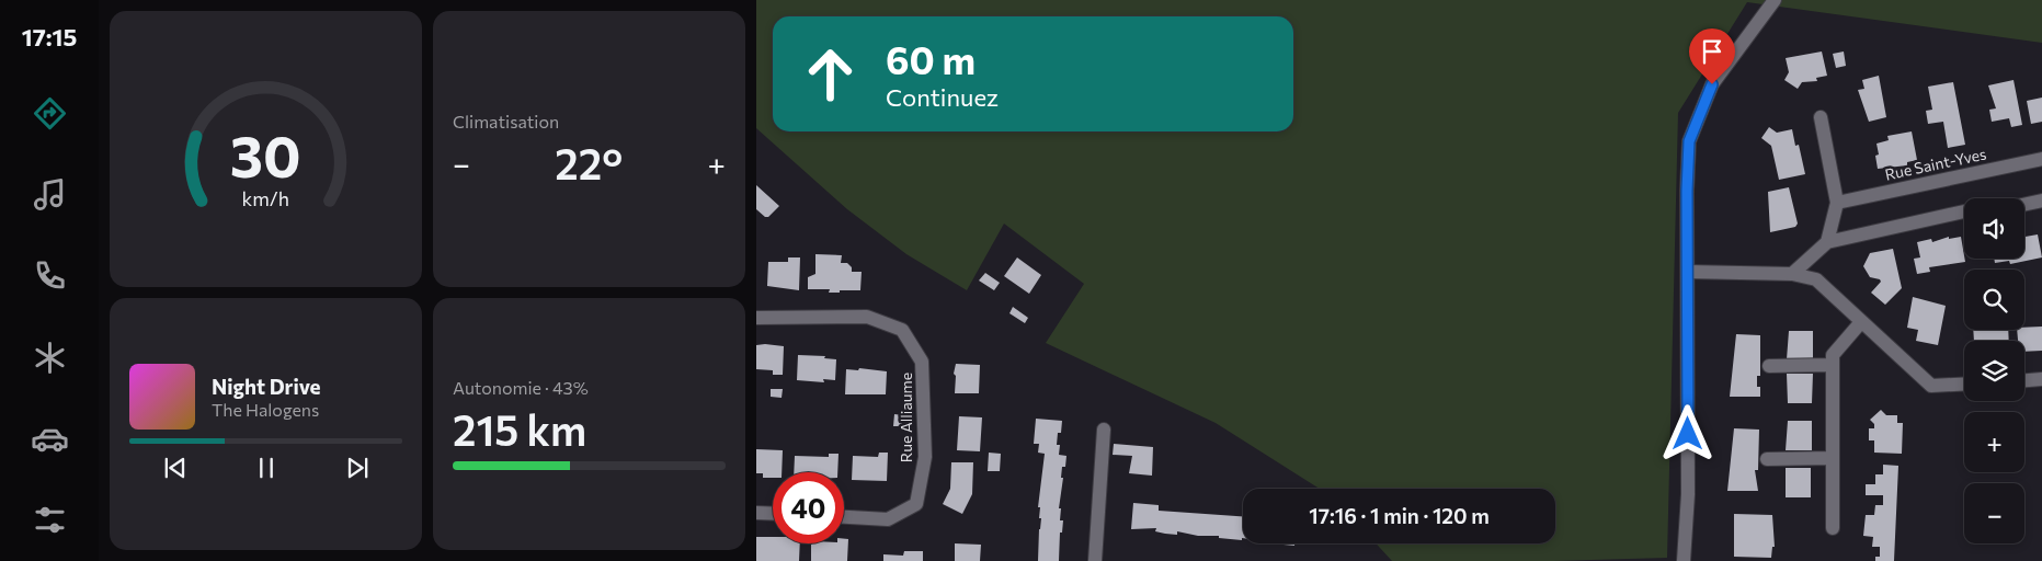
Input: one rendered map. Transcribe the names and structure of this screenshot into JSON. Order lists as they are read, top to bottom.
{
  "streets": {
    "street": ["Rue Saint-Yves", "Rue Alliaume"]
  },
  "page": {
    "tabs": "17:15",
    "tile": [
      "Climatisation",
      ["Autonomie · 43%", "215 km"]
    ],
    "turn": ["60 m", "Continuez"],
    "heat": ["−", "22°", "+"],
    "map_buttons": ["+", "−"],
    "song": ["Night Drive", "The Halogens"],
    "limit": "40",
    "trip": "17:16 · 1 min · 120 m",
    "gauge": ["30", "km/h"]
  }
}
